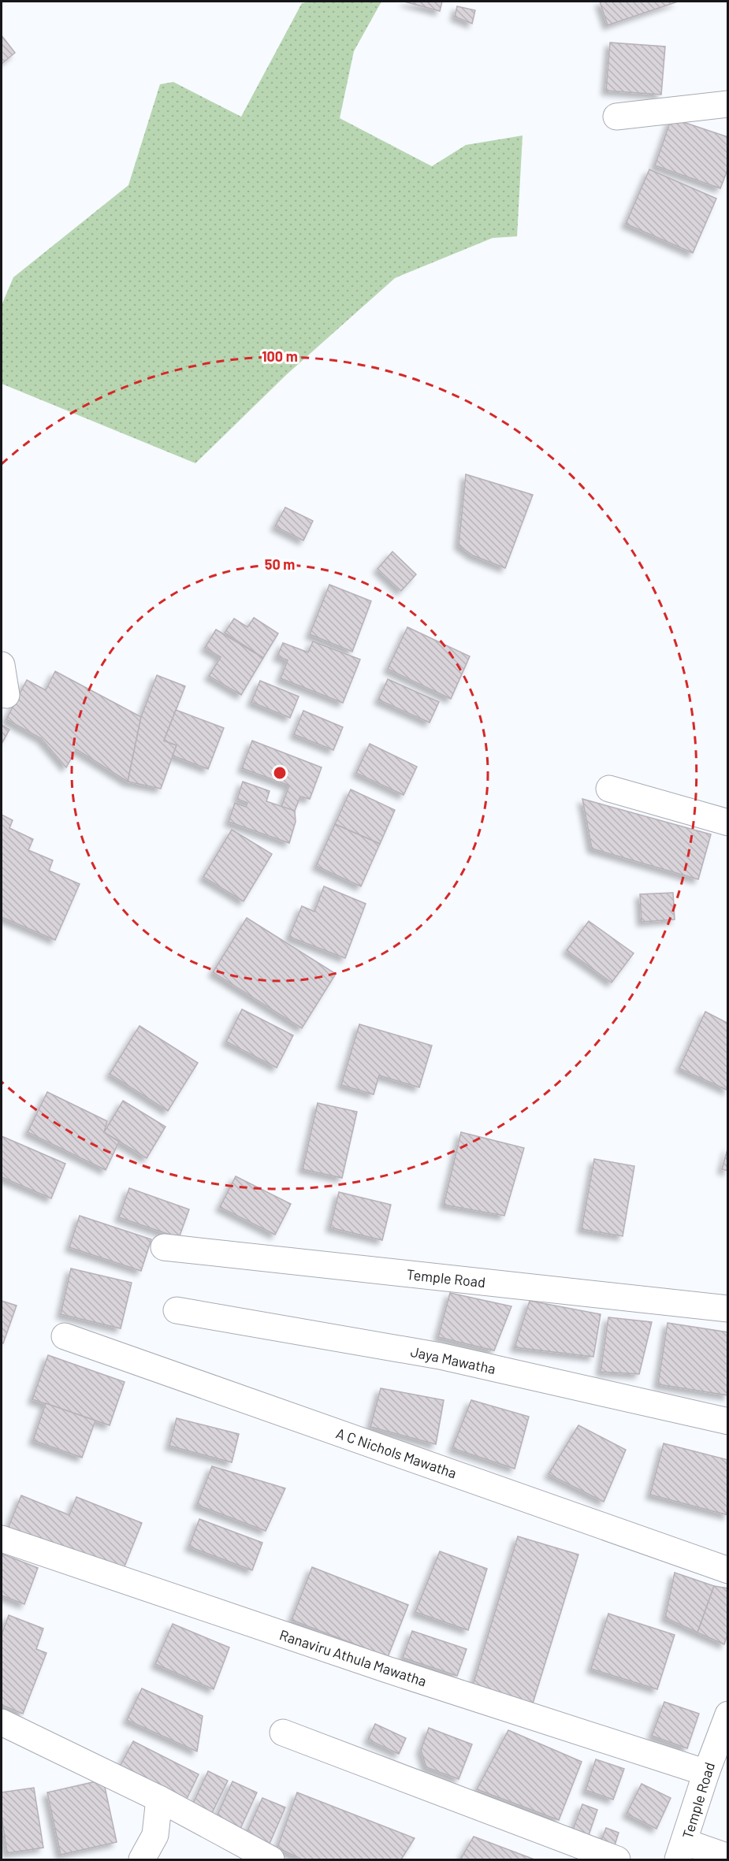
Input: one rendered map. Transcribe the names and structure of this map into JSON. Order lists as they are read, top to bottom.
{
  "streets": {
    "street": [
      "Temple Road",
      "Jaya Mawatha",
      "A C Nichols Mawatha",
      "Ranaviru Athula Mawatha"
    ]
  },
  "crossings": [
    ["Temple Road", "Ranaviru Athula Mawatha"]
  ],
  "rings": ["100 m", "50 m"]
}
